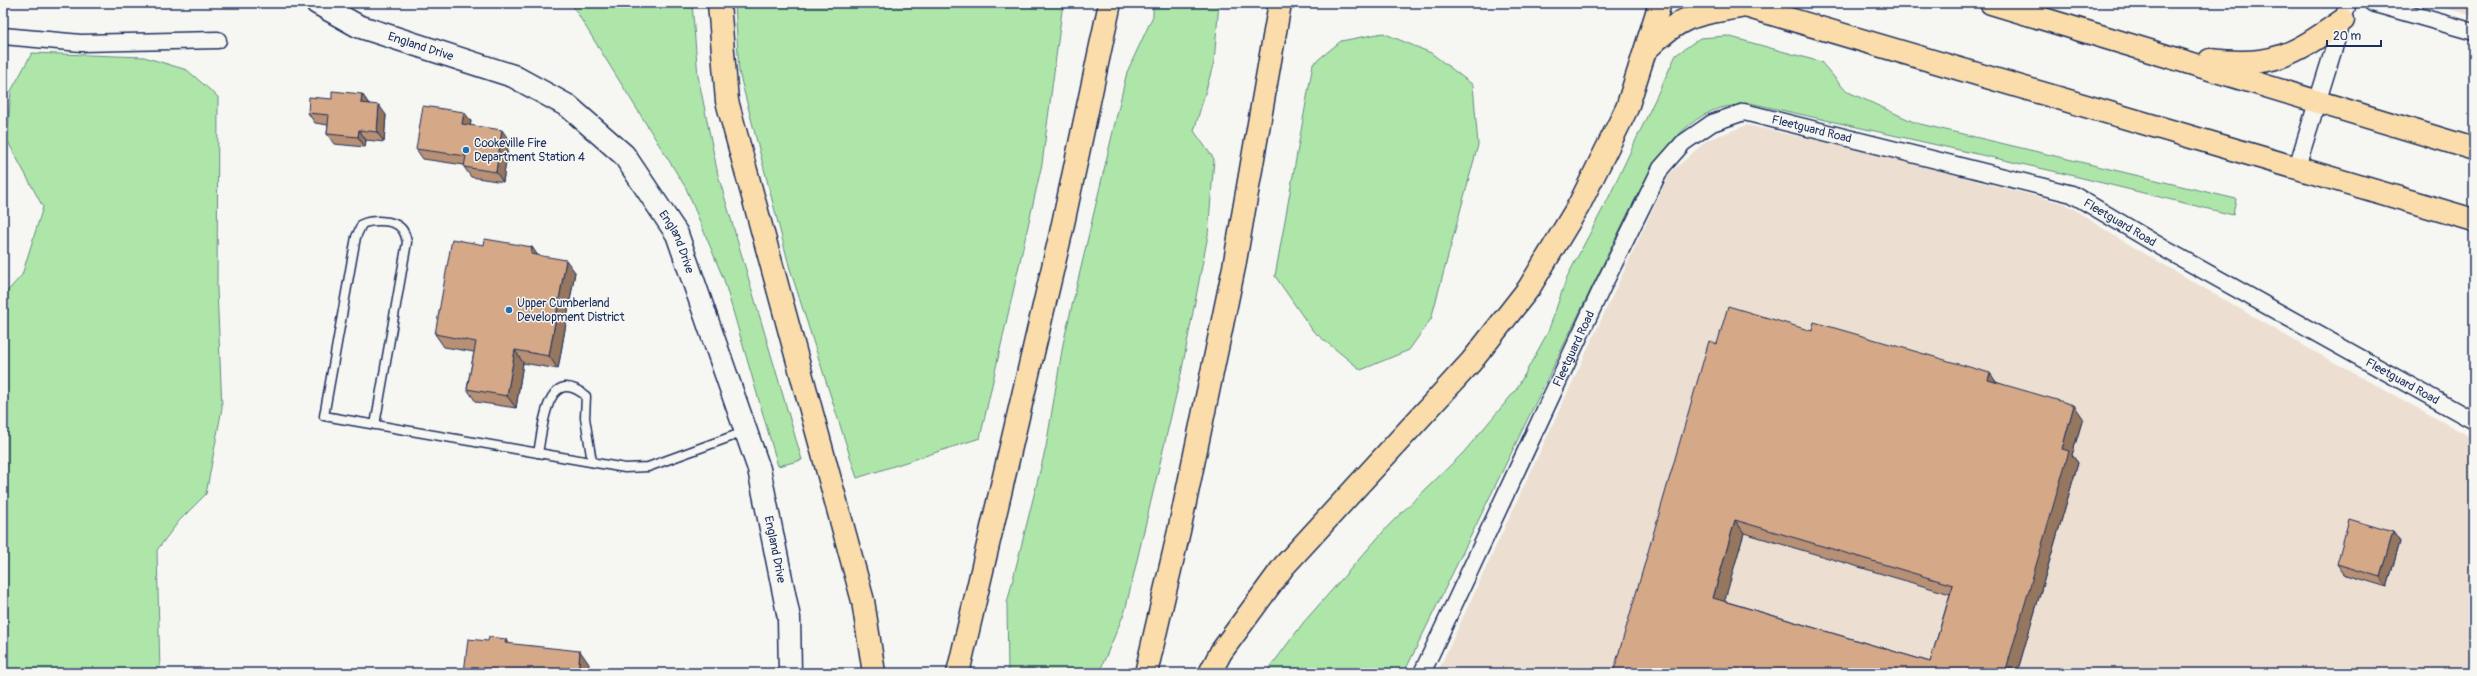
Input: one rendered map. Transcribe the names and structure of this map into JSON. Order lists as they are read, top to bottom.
{
  "streets": {
    "street": ["England Drive", "Fleetguard Road"]
  },
  "places": ["Cookeville Fire Department Station 4", "Upper Cumberland Development District"],
  "scale_bar": "20 m"
}
